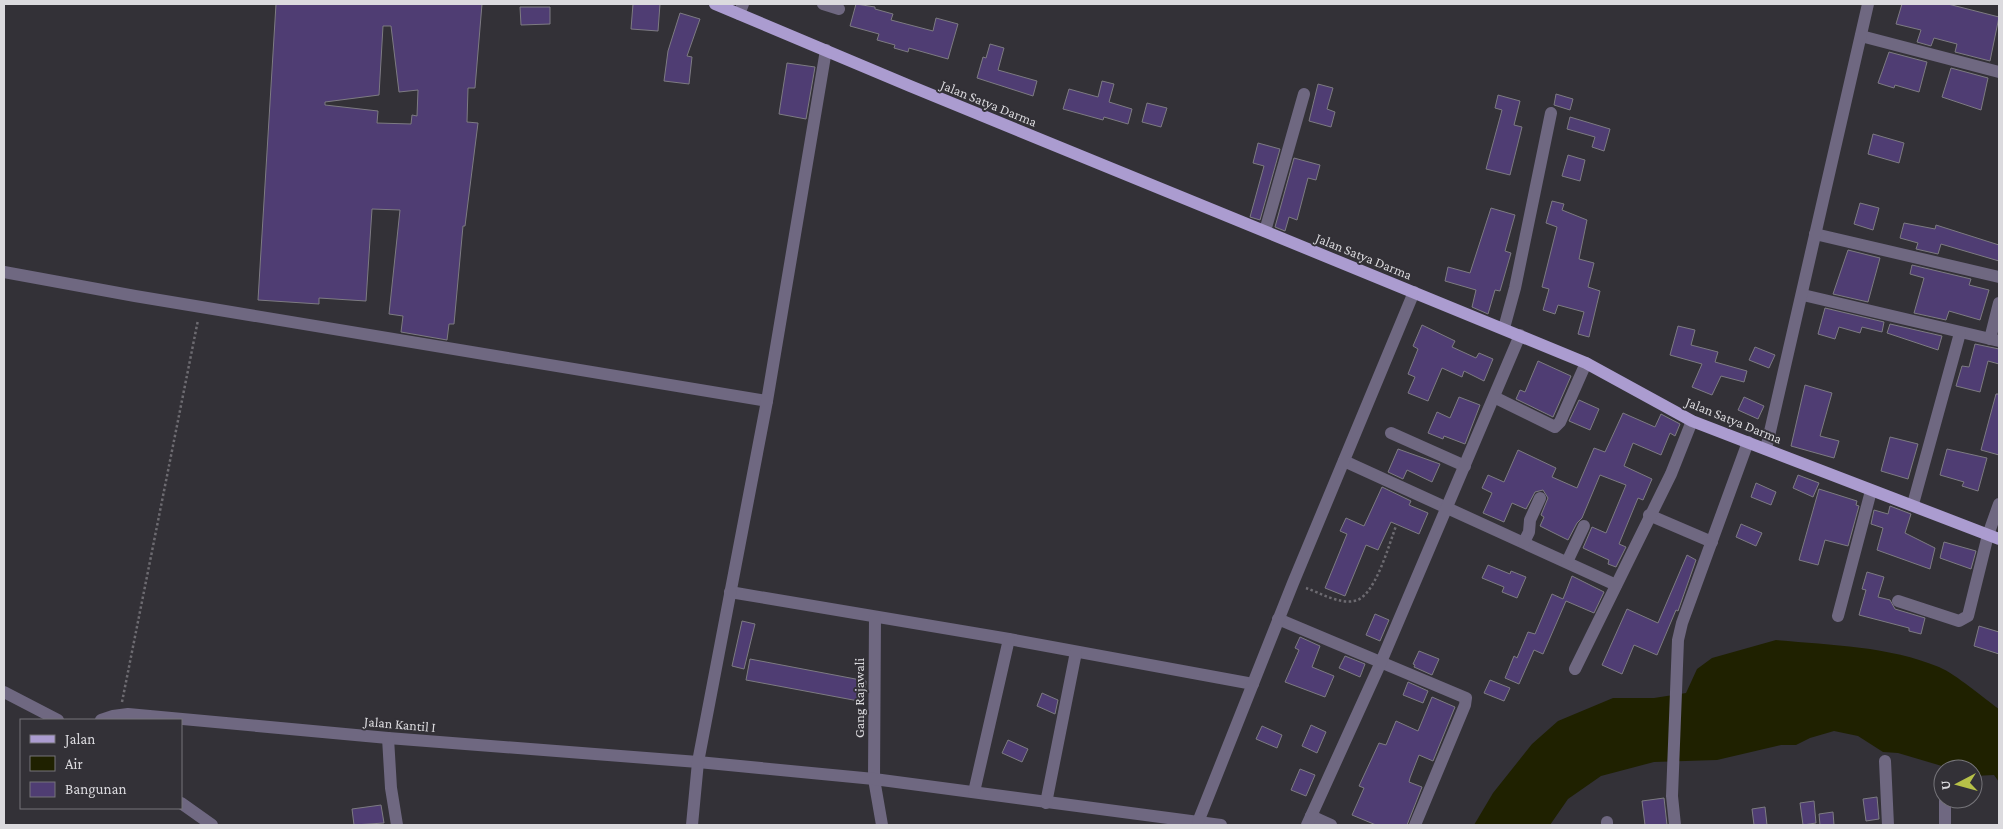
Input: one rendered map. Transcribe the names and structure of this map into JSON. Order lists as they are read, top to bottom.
{
  "streets": {
    "main road": ["Jalan Satya Darma"],
    "street": ["Gang Rajawali", "Jalan Kantil I"]
  },
  "crossings": [
    ["Gang Rajawali", "Jalan Kantil I"]
  ],
  "legend": ["Jalan", "Air", "Bangunan"],
  "north": "left"
}
